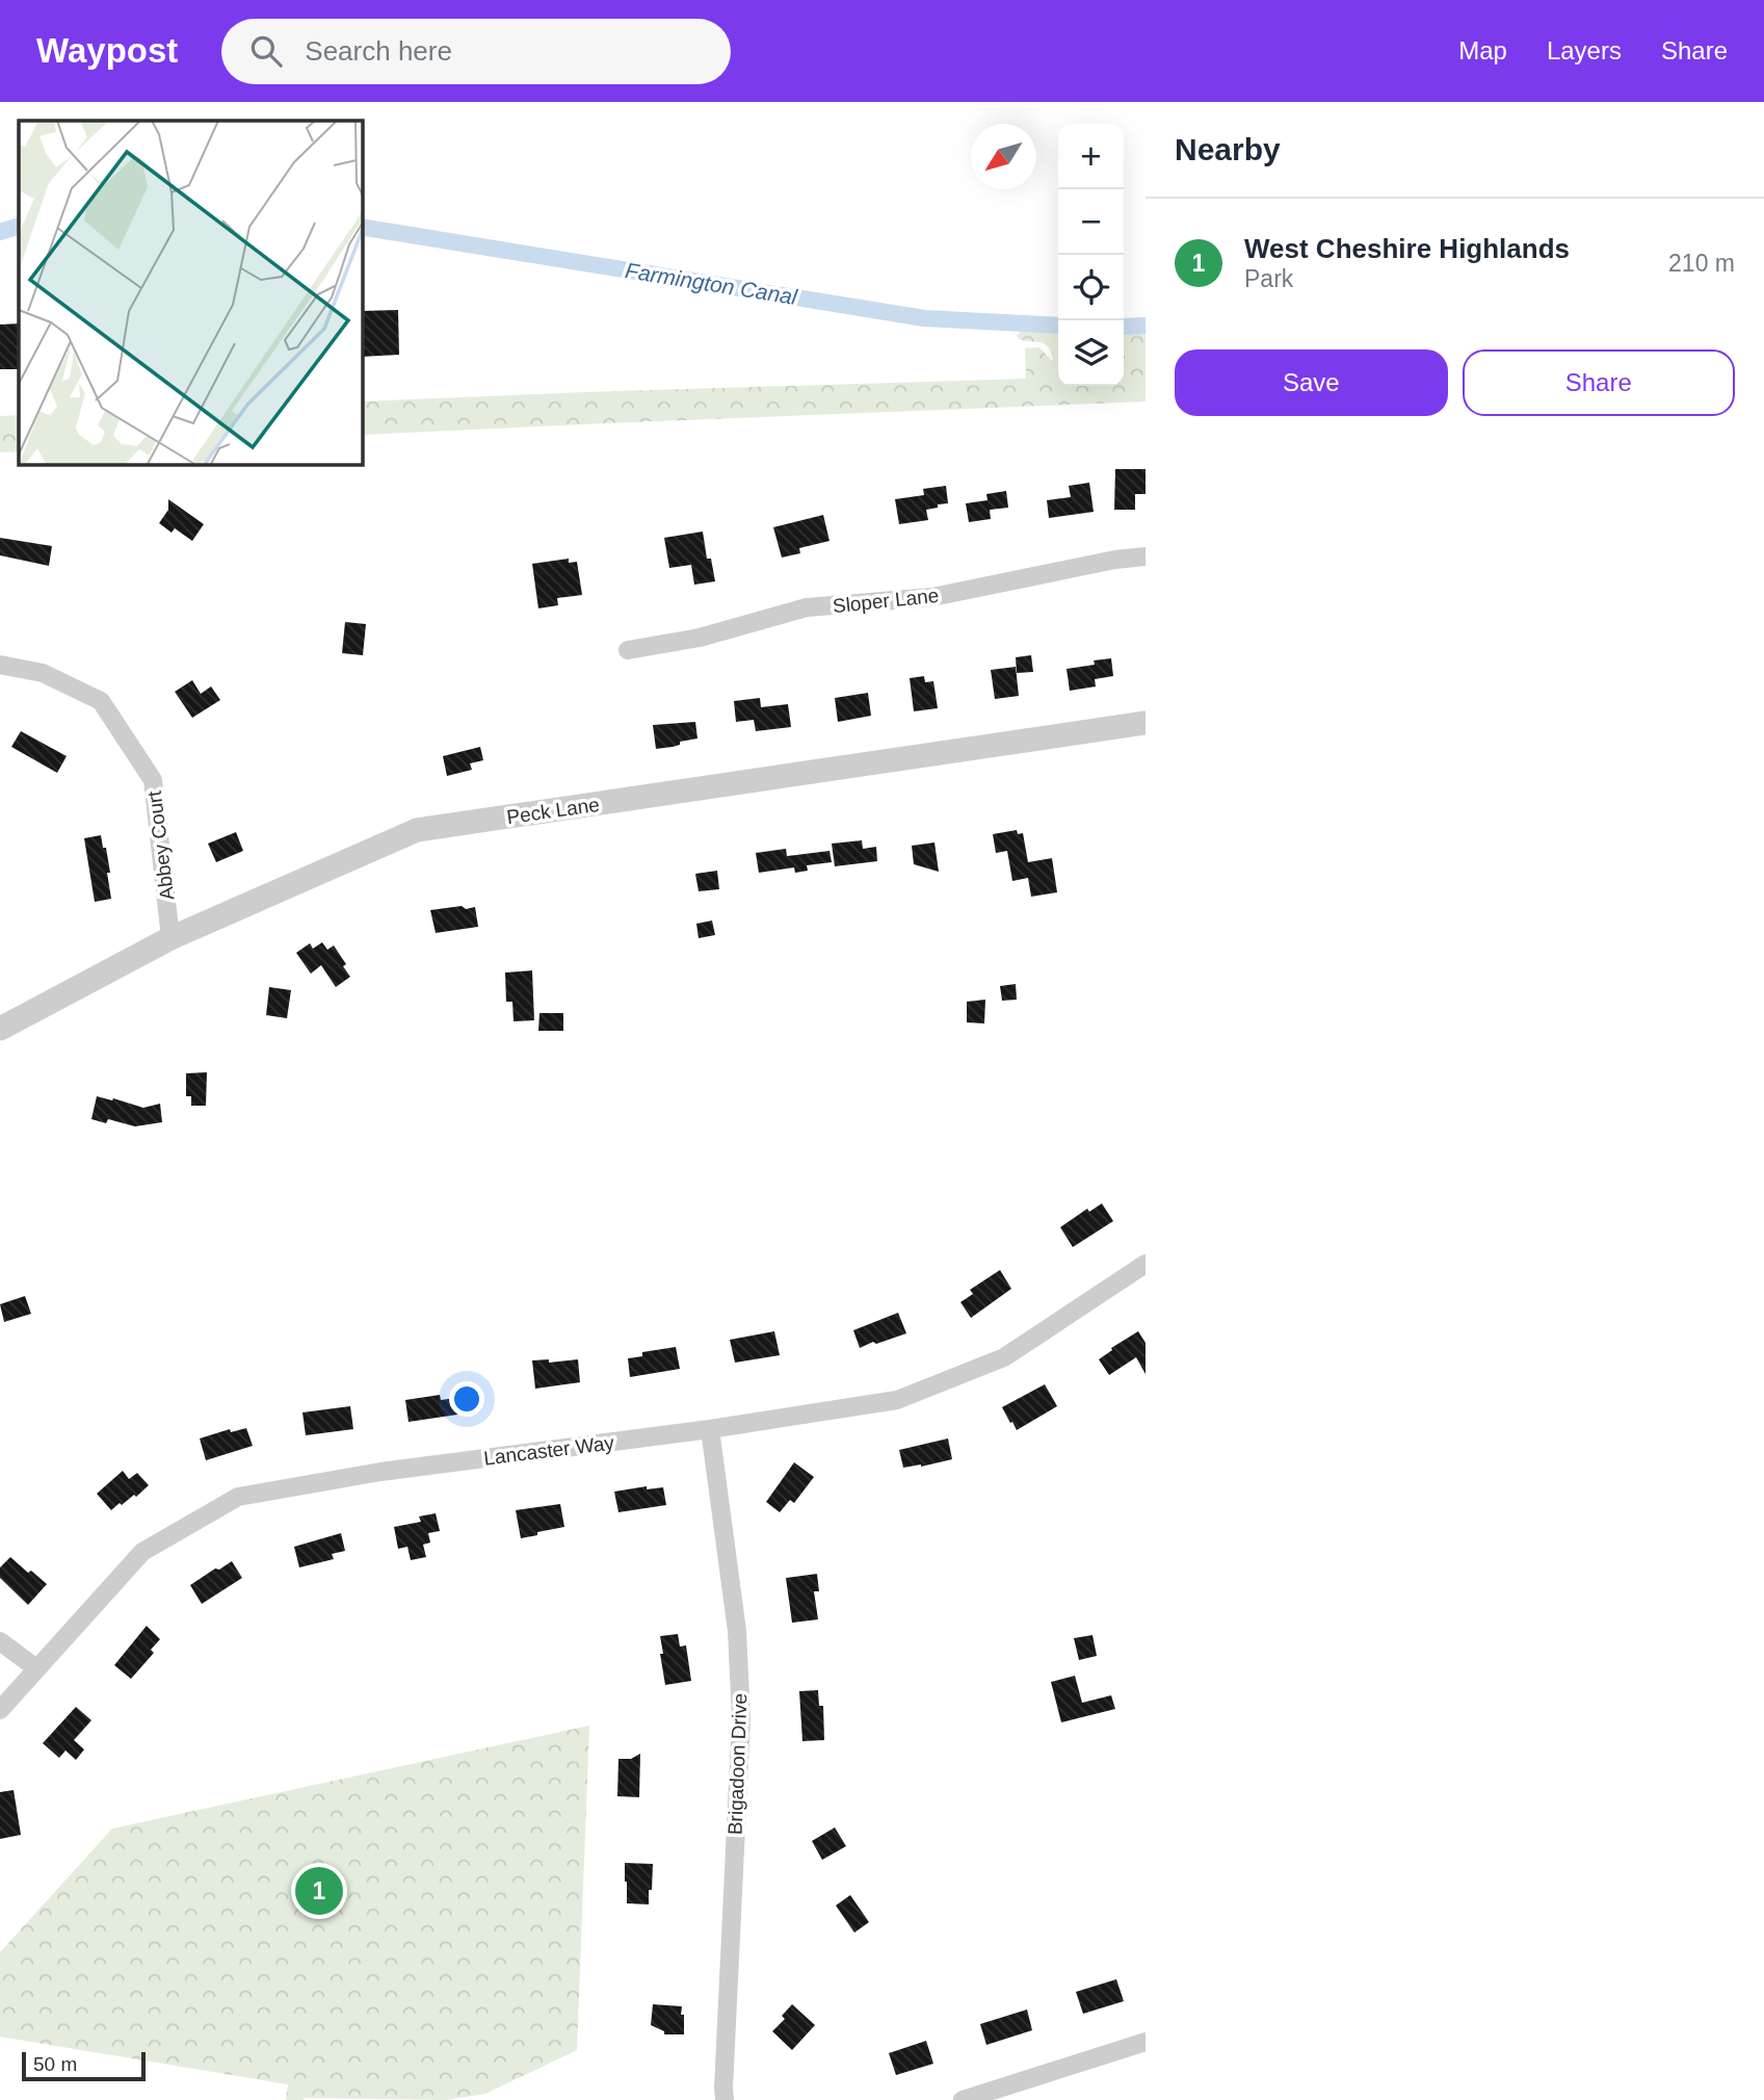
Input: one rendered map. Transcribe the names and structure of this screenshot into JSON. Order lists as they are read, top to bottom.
{
  "streets": {
    "street": [
      "Sloper Lane",
      "Peck Lane",
      "Abbey Court",
      "Lancaster Way",
      "Brigadoon Drive"
    ]
  },
  "crossings": [
    ["Peck Lane", "Abbey Court"],
    ["Lancaster Way", "Brigadoon Drive"]
  ],
  "water": ["Farmington Canal"],
  "scale_bar": "50 m",
  "north": "bottom left",
  "page": {
    "header": "Waypost",
    "search": "Search here",
    "nav": ["Map", "Layers", "Share"],
    "heading": "Nearby",
    "map_buttons": ["+", "−"],
    "list": [
      {
        "mark": "1",
        "name": "West Cheshire Highlands",
        "note": "Park",
        "value": "210 m"
      }
    ],
    "buttons": ["Save", "Share"],
    "pins": "1",
    "scale": "50 m"
  }
}
